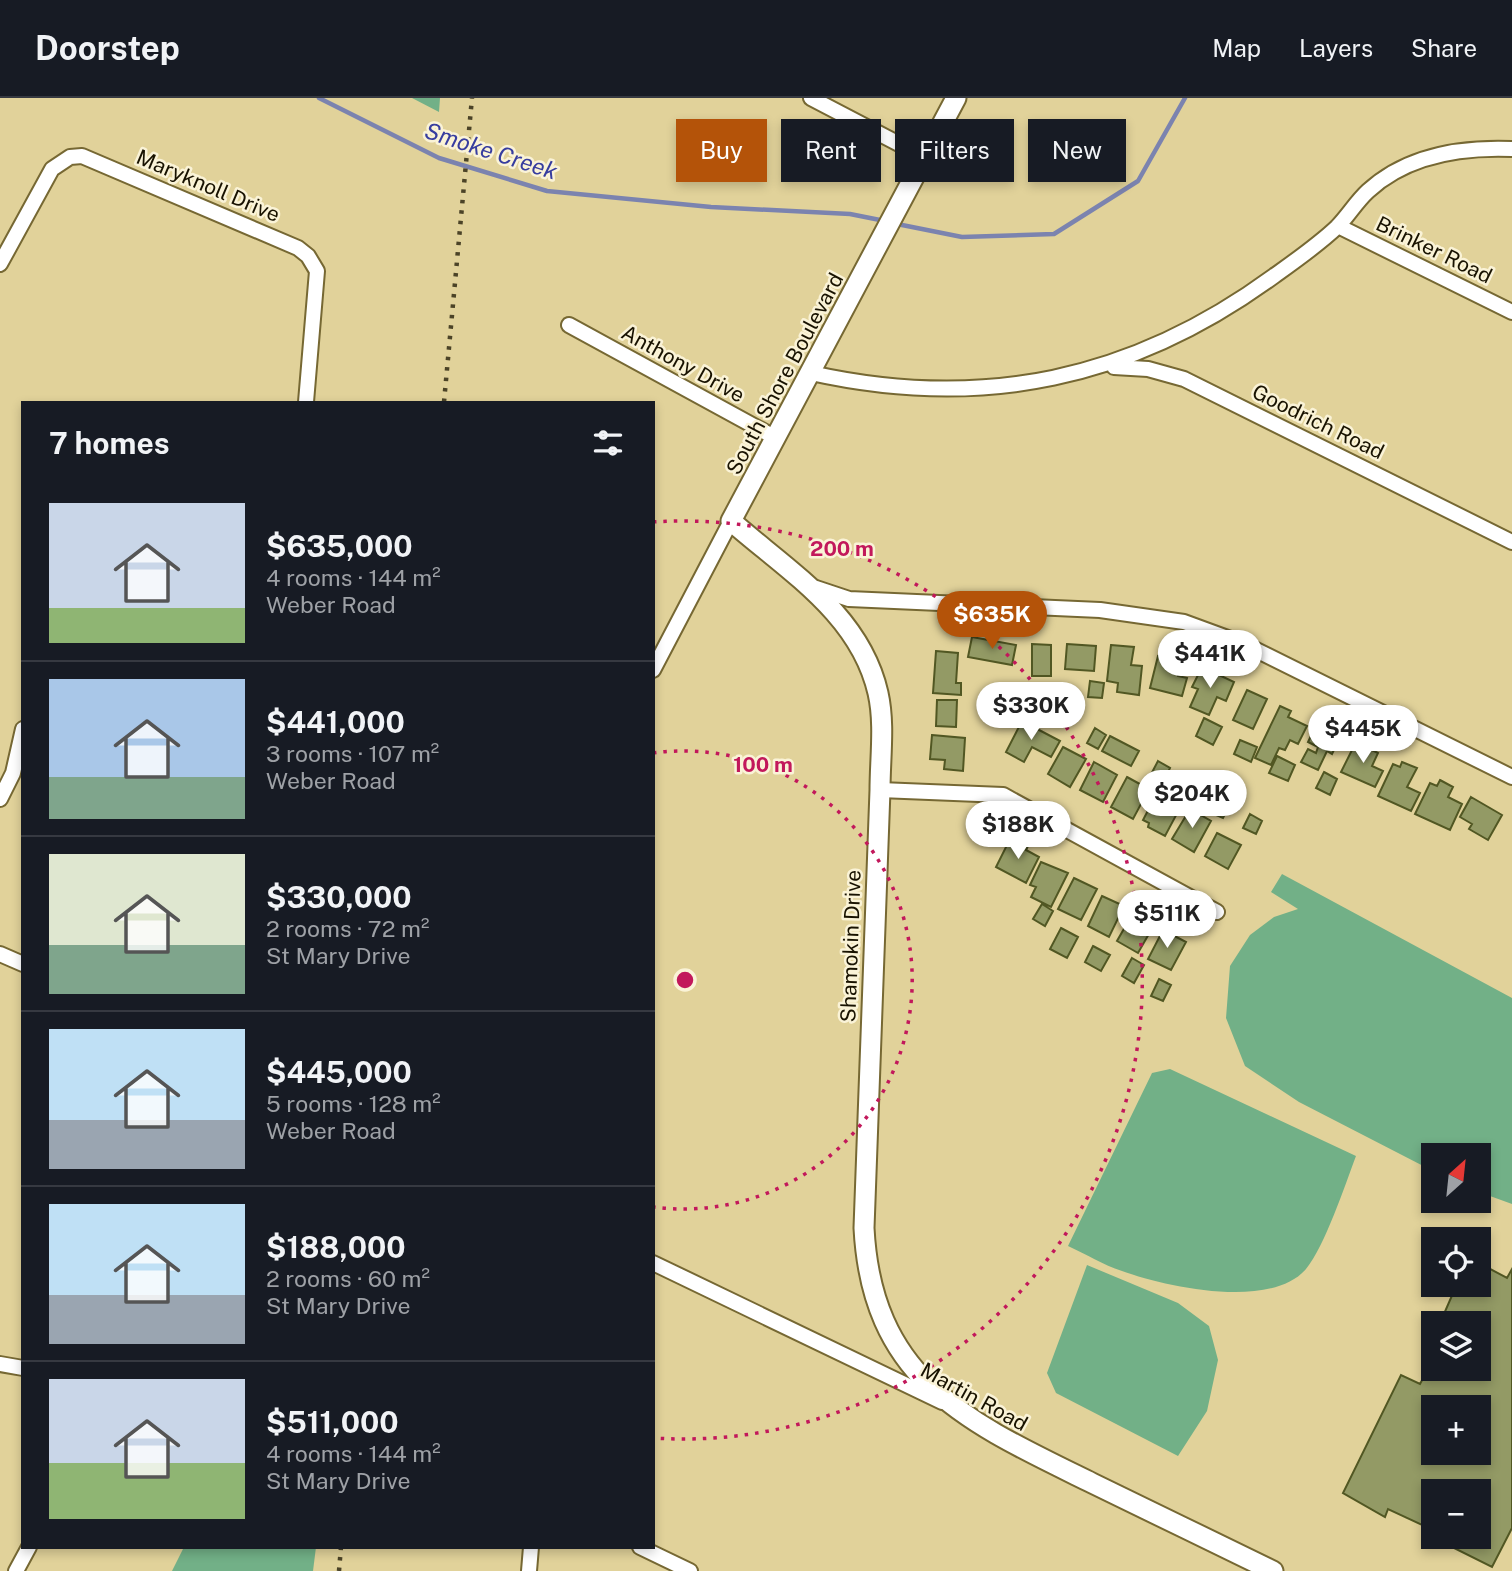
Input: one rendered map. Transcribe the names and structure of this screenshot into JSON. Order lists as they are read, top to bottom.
{
  "streets": {
    "street": [
      "Maryknoll Drive",
      "Brinker Road",
      "Anthony Drive",
      "South Shore Boulevard",
      "Goodrich Road",
      "Shamokin Drive",
      "Martin Road"
    ]
  },
  "crossings": [
    ["Anthony Drive", "South Shore Boulevard"],
    ["South Shore Boulevard", "Shamokin Drive"],
    ["Shamokin Drive", "Martin Road"]
  ],
  "water": ["Smoke Creek"],
  "north": "top right",
  "page": {
    "header": "Doorstep",
    "nav": ["Map", "Layers", "Share"],
    "chip": [
      "Buy",
      "Rent",
      "Filters",
      "New"
    ],
    "heading": "7 homes",
    "list": [
      {
        "name": "$635,000",
        "note": "4 rooms · 144 m² · Weber Road"
      },
      {
        "name": "$441,000",
        "note": "3 rooms · 107 m² · Weber Road"
      },
      {
        "name": "$330,000",
        "note": "2 rooms · 72 m² · St Mary Drive"
      },
      {
        "name": "$445,000",
        "note": "5 rooms · 128 m² · Weber Road"
      },
      {
        "name": "$188,000",
        "note": "2 rooms · 60 m² · St Mary Drive"
      },
      {
        "name": "$511,000",
        "note": "4 rooms · 144 m² · St Mary Drive"
      }
    ],
    "price": [
      "$635K",
      "$441K",
      "$330K",
      "$445K",
      "$204K",
      "$188K",
      "$511K"
    ],
    "map_buttons": ["+", "−"]
  },
  "rings": ["200 m", "100 m"]
}
